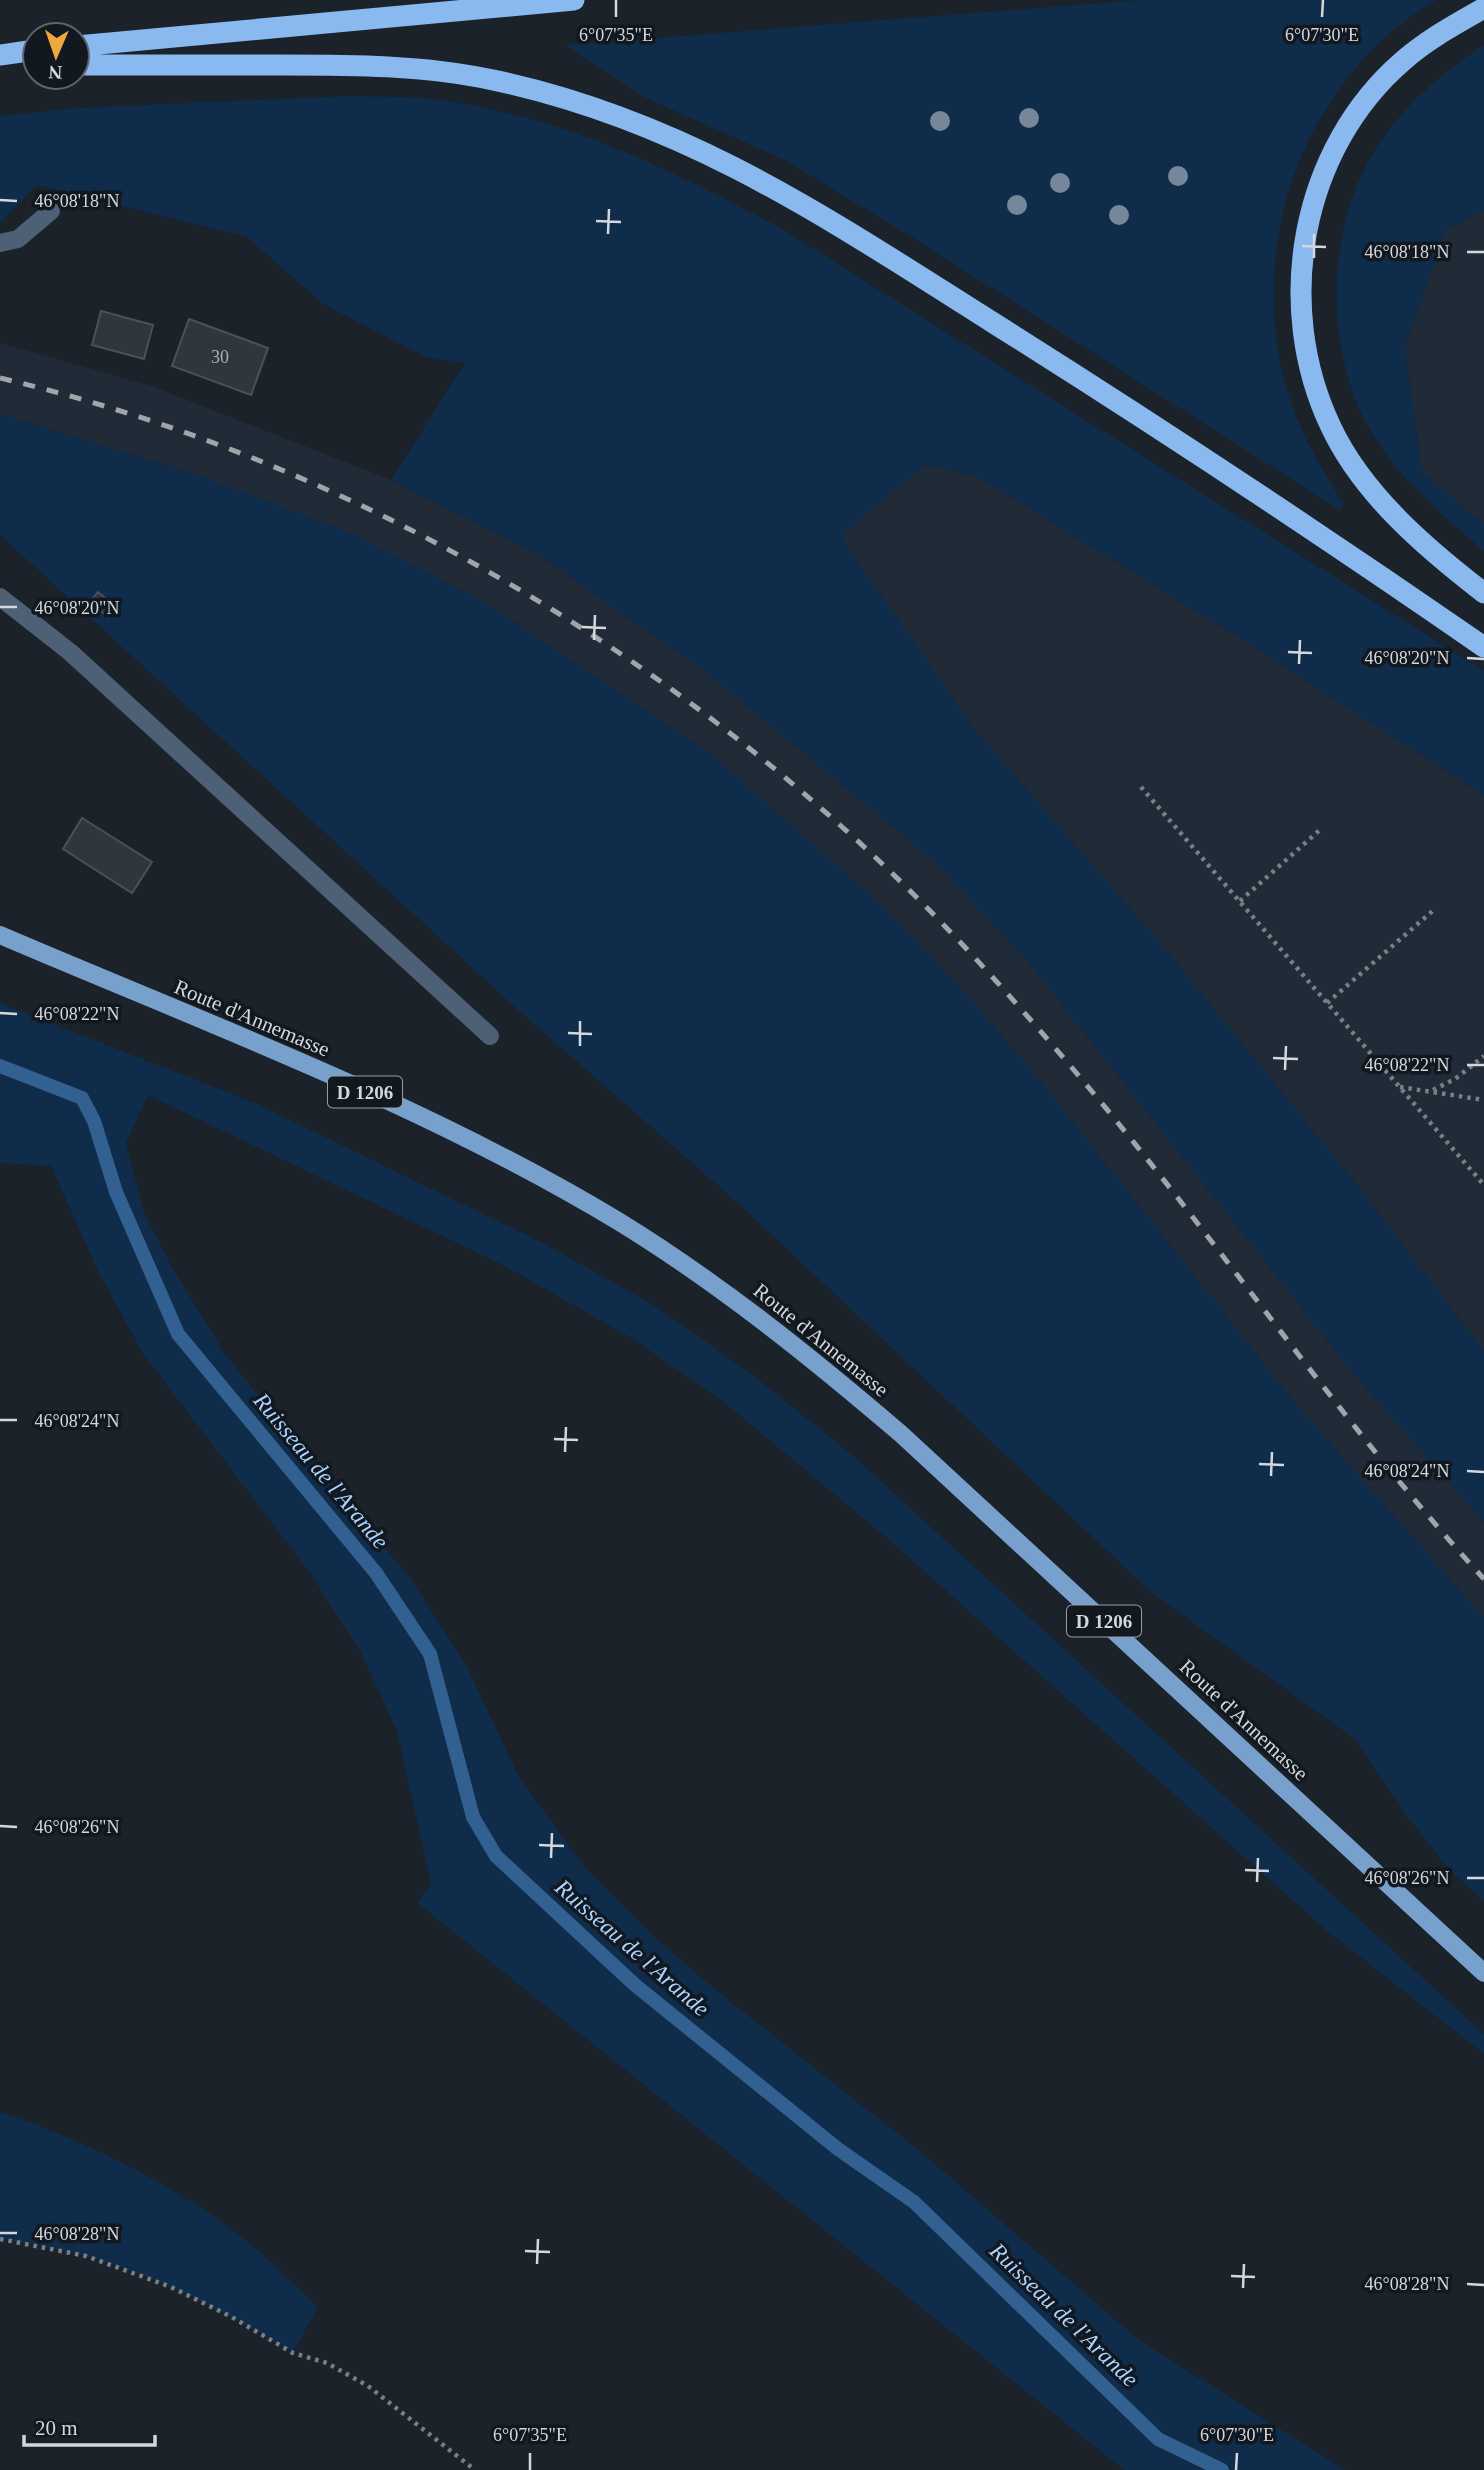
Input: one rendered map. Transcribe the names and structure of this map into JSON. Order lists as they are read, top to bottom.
{
  "streets": {
    "main road": ["Route d'Annemasse", "D 1206"]
  },
  "water": ["Ruisseau de l'Arande"],
  "house_numbers": ["30"],
  "scale_bar": "20 m",
  "north": "bottom",
  "coordinates": [
    "6°07'35\"E",
    "6°07'30\"E",
    "46°08'18\"N",
    "46°08'20\"N",
    "46°08'22\"N",
    "46°08'24\"N",
    "46°08'26\"N",
    "46°08'28\"N"
  ]
}
